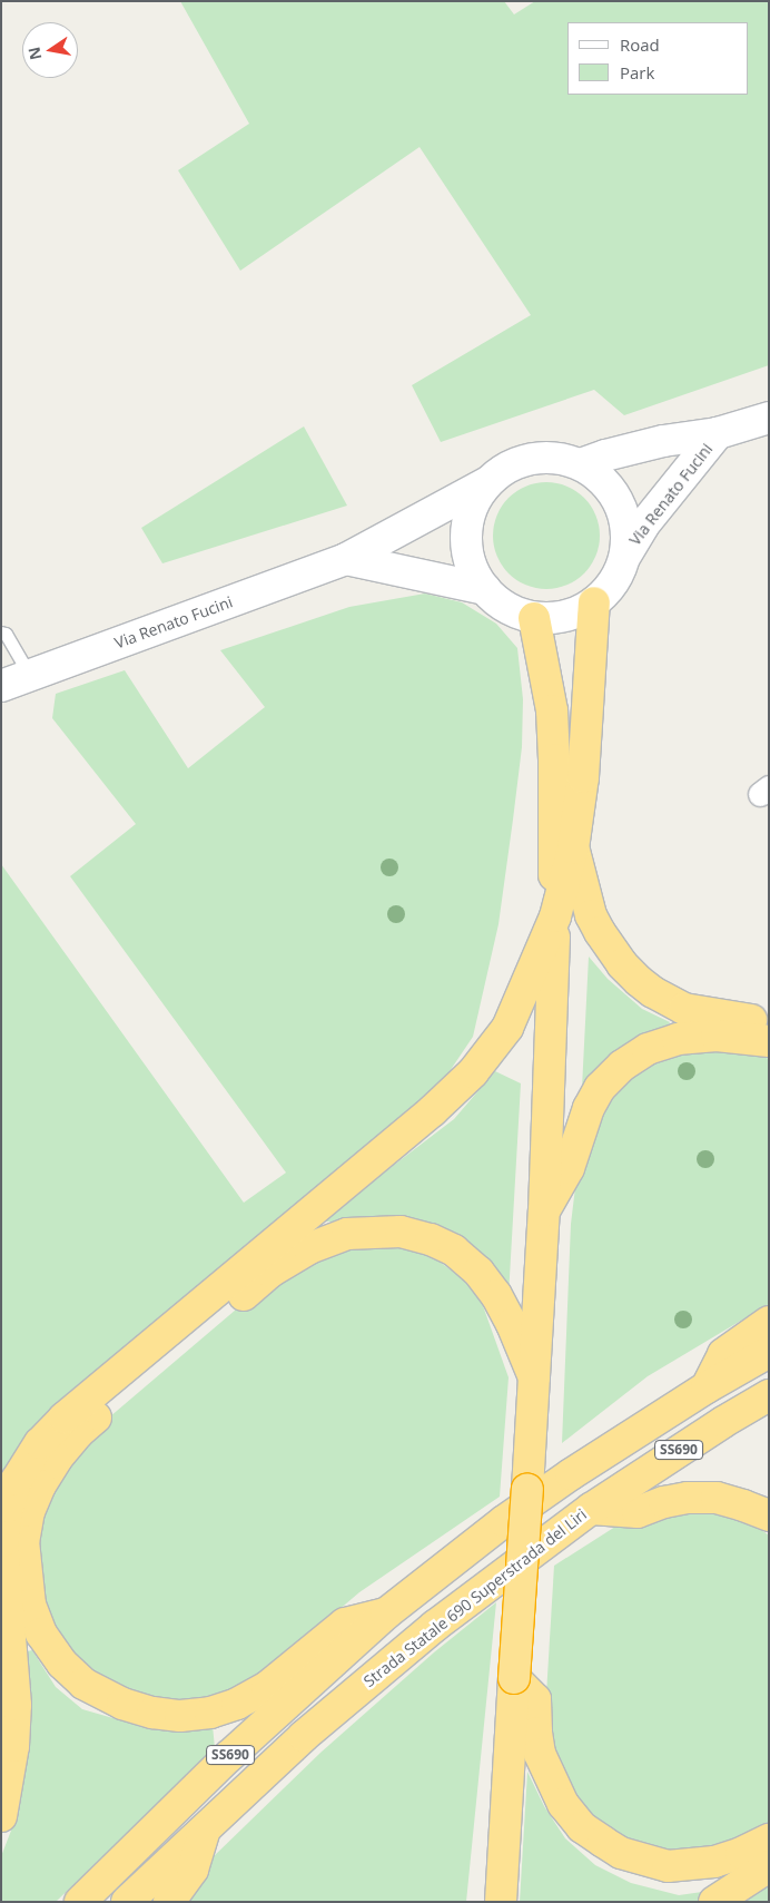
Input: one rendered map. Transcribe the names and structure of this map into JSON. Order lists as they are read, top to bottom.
{
  "streets": {
    "highway": ["SS690", "Strada Statale 690 Superstrada del Liri"],
    "street": ["Via Renato Fucini"]
  },
  "crossings": [
    ["SS690", "Strada Statale 690 Superstrada del Liri"]
  ],
  "legend": ["Road", "Park"],
  "north": "left"
}
